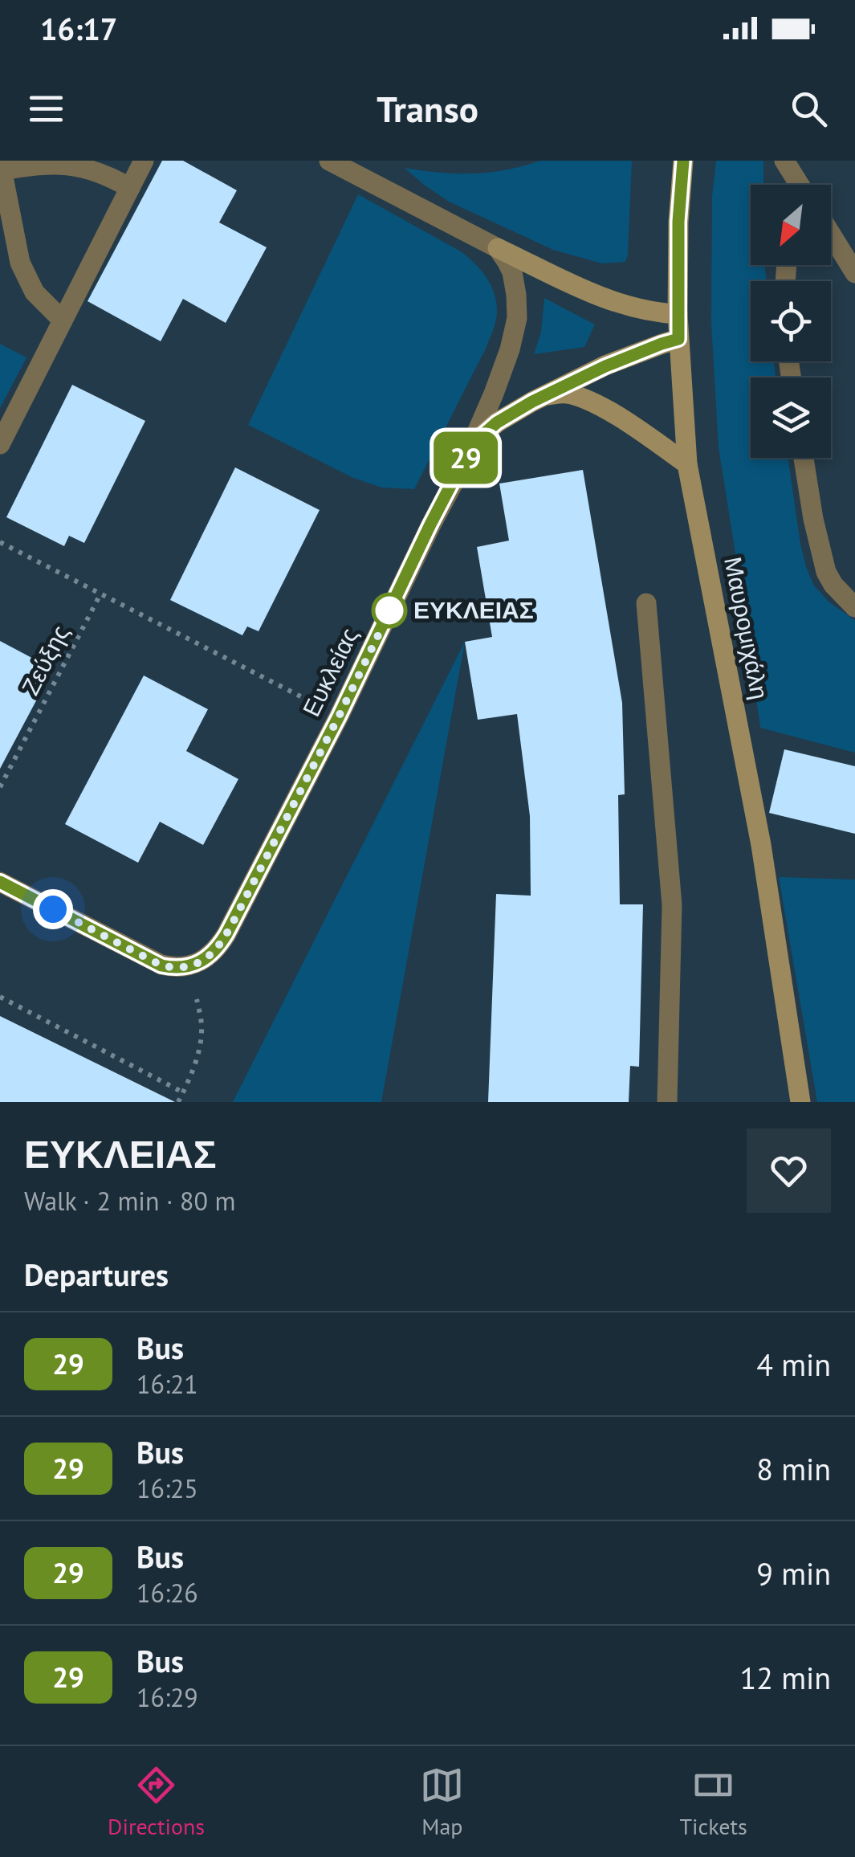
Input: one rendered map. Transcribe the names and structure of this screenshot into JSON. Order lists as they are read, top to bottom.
{
  "streets": {
    "main road": ["Μαυρομιχάλη"],
    "street": ["Ευκλείας"],
    "path": ["Ζεύξης"]
  },
  "places": ["ΕΥΚΛΕΙΑΣ"],
  "lines": ["bus line 29"],
  "north": "bottom left",
  "page": {
    "status": "16:17",
    "header": "Transo",
    "on_map": "29",
    "heading": [
      ["ΕΥΚΛΕΙΑΣ", "Walk · 2 min · 80 m"],
      "Departures"
    ],
    "list": [
      {
        "mark": "29",
        "name": "Bus",
        "note": "16:21",
        "value": "4 min"
      },
      {
        "mark": "29",
        "name": "Bus",
        "note": "16:25",
        "value": "8 min"
      },
      {
        "mark": "29",
        "name": "Bus",
        "note": "16:26",
        "value": "9 min"
      },
      {
        "mark": "29",
        "name": "Bus",
        "note": "16:29",
        "value": "12 min"
      }
    ],
    "tabs": ["Directions", "Map", "Tickets"]
  }
}
